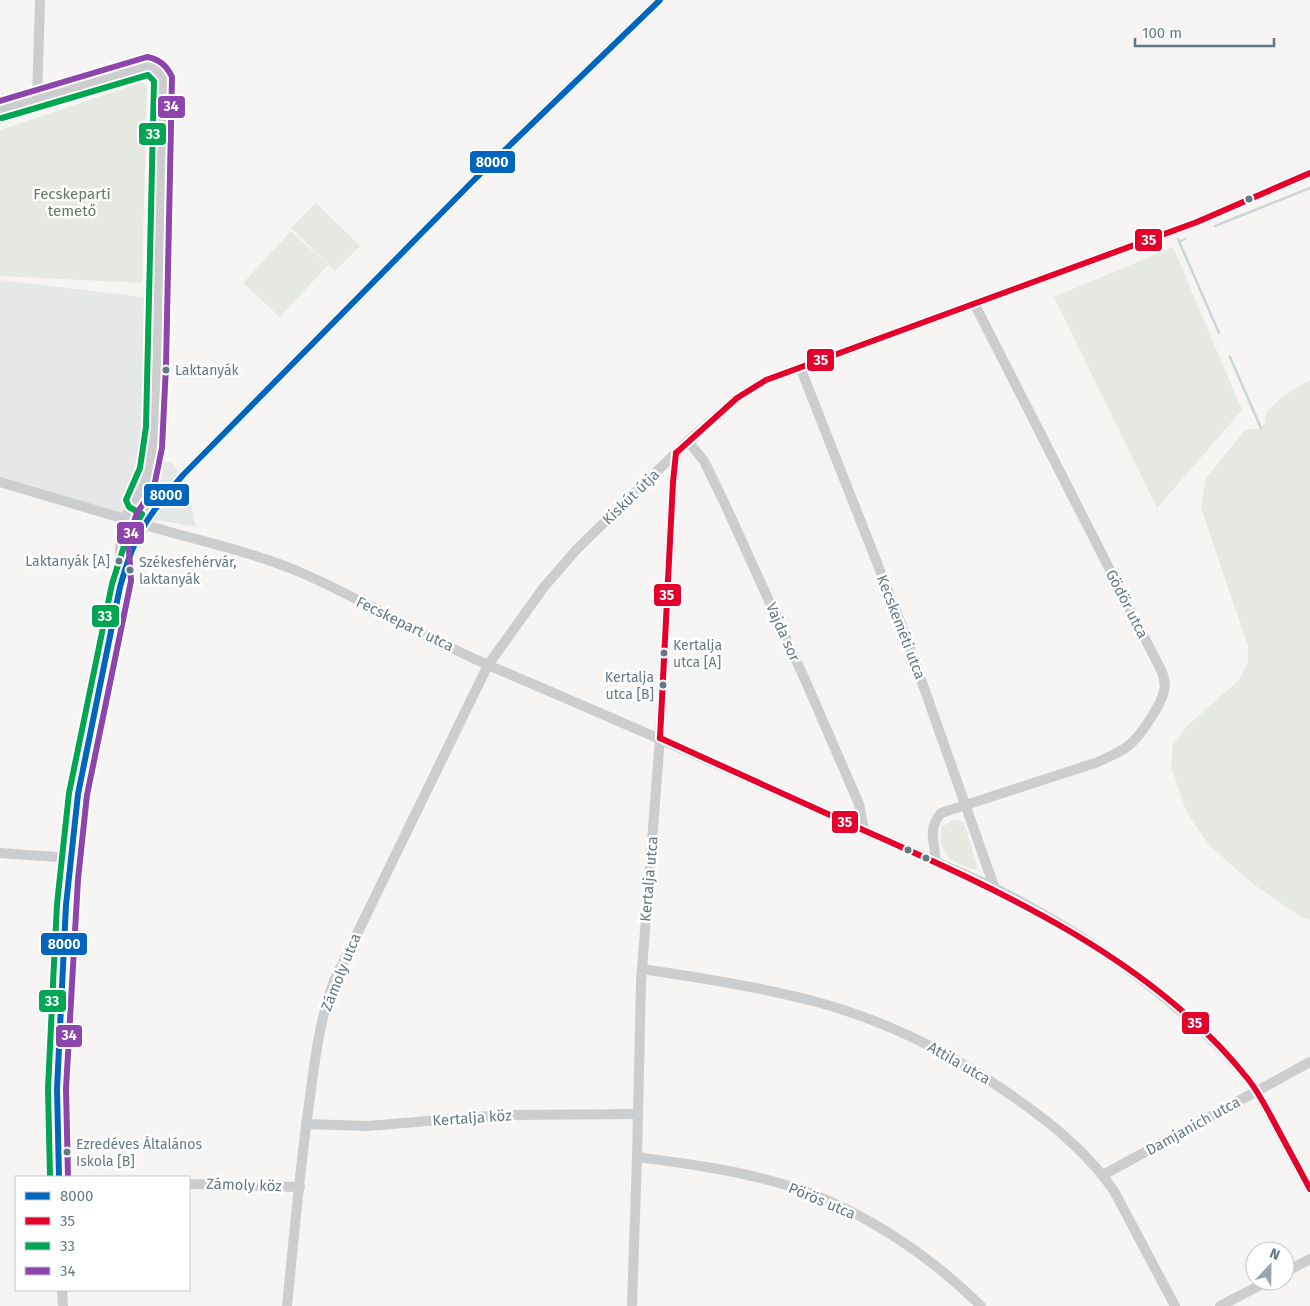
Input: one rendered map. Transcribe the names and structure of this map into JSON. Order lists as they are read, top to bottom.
{
  "streets": {
    "street": [
      "Kiskút útja",
      "Gödör utca",
      "Fecskepart utca",
      "Kecskeméti utca",
      "Vajda sor",
      "Kertalja utca",
      "Zámoly utca",
      "Attila utca",
      "Kertalja köz",
      "Damjanich utca",
      "Zámoly köz",
      "Pörös utca"
    ]
  },
  "crossings": [
    ["Kiskút útja", "Gödör utca"],
    ["Kiskút útja", "Fecskepart utca"],
    ["Kiskút útja", "Kecskeméti utca"],
    ["Kiskút útja", "Vajda sor"],
    ["Kiskút útja", "Kertalja utca"],
    ["Kiskút útja", "Zámoly utca"],
    ["Gödör utca", "Kecskeméti utca"],
    ["Fecskepart utca", "Kecskeméti utca"],
    ["Fecskepart utca", "Vajda sor"],
    ["Fecskepart utca", "Kertalja utca"],
    ["Fecskepart utca", "Zámoly utca"],
    ["Fecskepart utca", "Damjanich utca"],
    ["Kertalja utca", "Attila utca"],
    ["Kertalja utca", "Kertalja köz"],
    ["Kertalja utca", "Pörös utca"],
    ["Zámoly utca", "Kertalja köz"],
    ["Zámoly utca", "Zámoly köz"],
    ["Attila utca", "Damjanich utca"]
  ],
  "parks": ["Fecskeparti temető"],
  "places": [
    "Laktanyák",
    "Laktanyák [A]",
    "Székesfehérvár, laktanyák",
    "Kertalja utca [A]",
    "Kertalja utca [B]",
    "Ezredéves Általános Iskola [B]"
  ],
  "lines": [
    "transit line 8000",
    "transit line 34",
    "transit line 33",
    "transit line 35"
  ],
  "legend": [
    "8000",
    "35",
    "33",
    "34"
  ],
  "scale_bar": "100 m",
  "north": "top"
}
